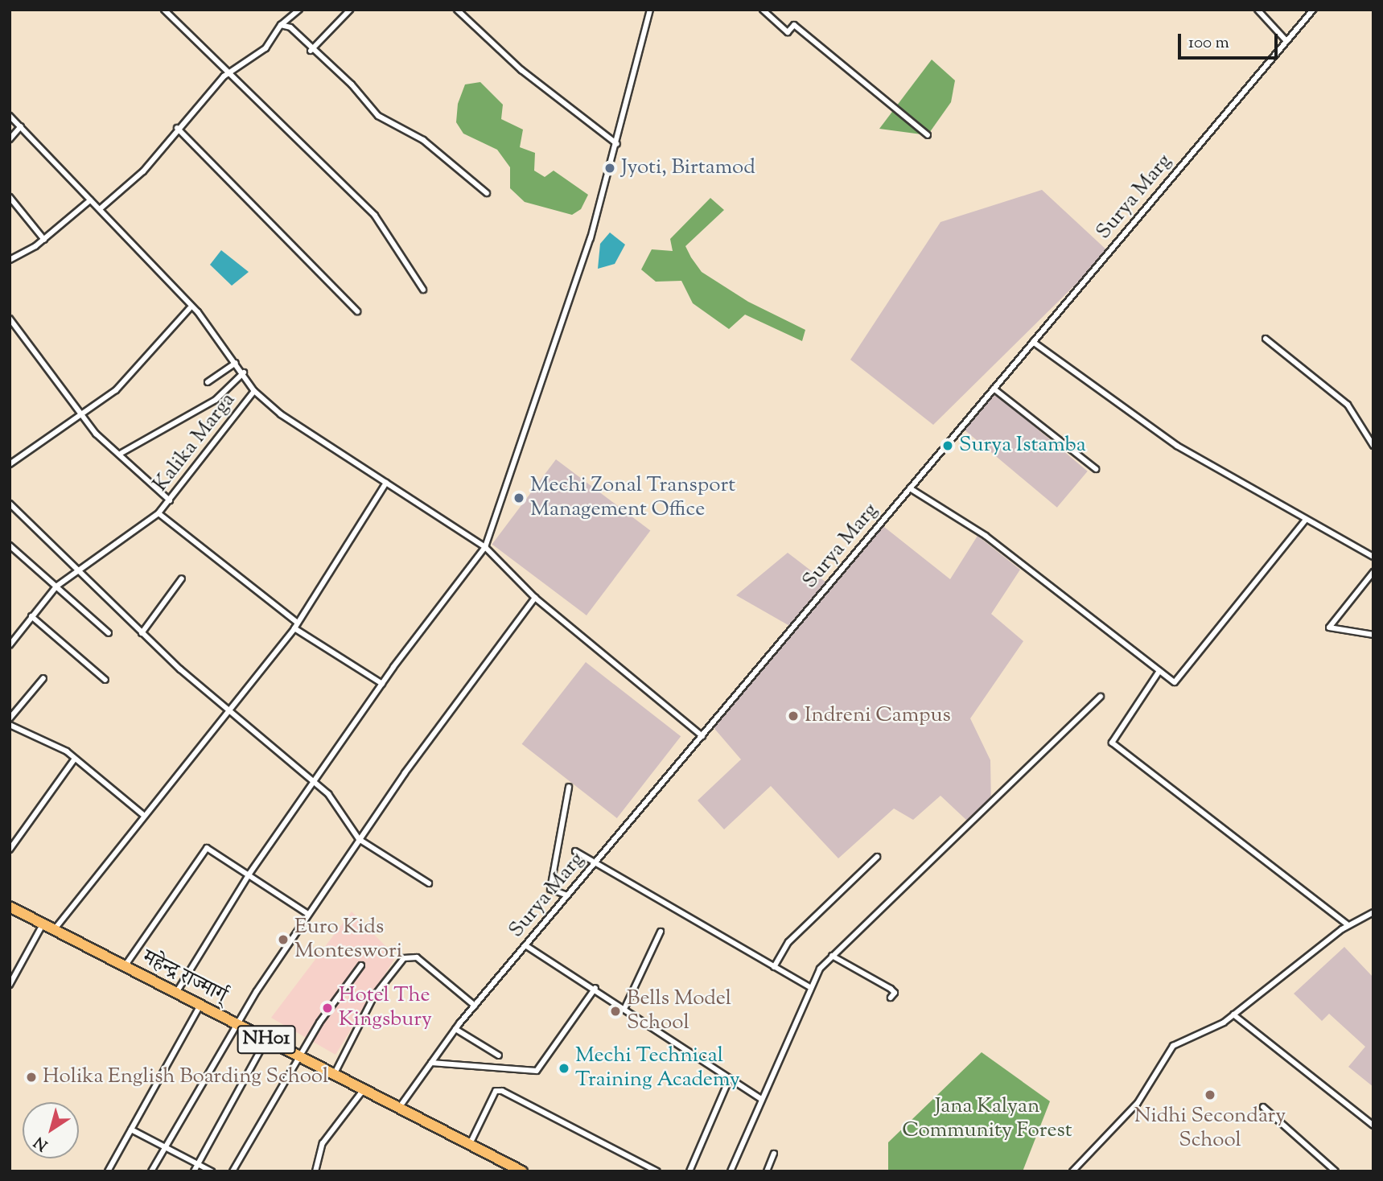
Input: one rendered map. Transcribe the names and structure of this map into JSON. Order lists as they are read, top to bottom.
{
  "streets": {
    "highway": ["महेन्द्र राज्मार्ग्", "NH01"],
    "street": ["Surya Marg", "Kalika Marga"]
  },
  "crossings": [
    ["Surya Marg", "महेन्द्र राज्मार्ग्"]
  ],
  "parks": ["Jana Kalyan Community Forest"],
  "places": [
    "Jyoti, Birtamod",
    "Surya Istamba",
    "Mechi Zonal Transport Management Office",
    "Indreni Campus",
    "Euro Kids Monteswori",
    "Hotel The Kingsbury",
    "Bells Model School",
    "Mechi Technical Training Academy",
    "Holika English Boarding School",
    "Nidhi Secondary School"
  ],
  "scale_bar": "100 m",
  "north": "bottom left"
}
